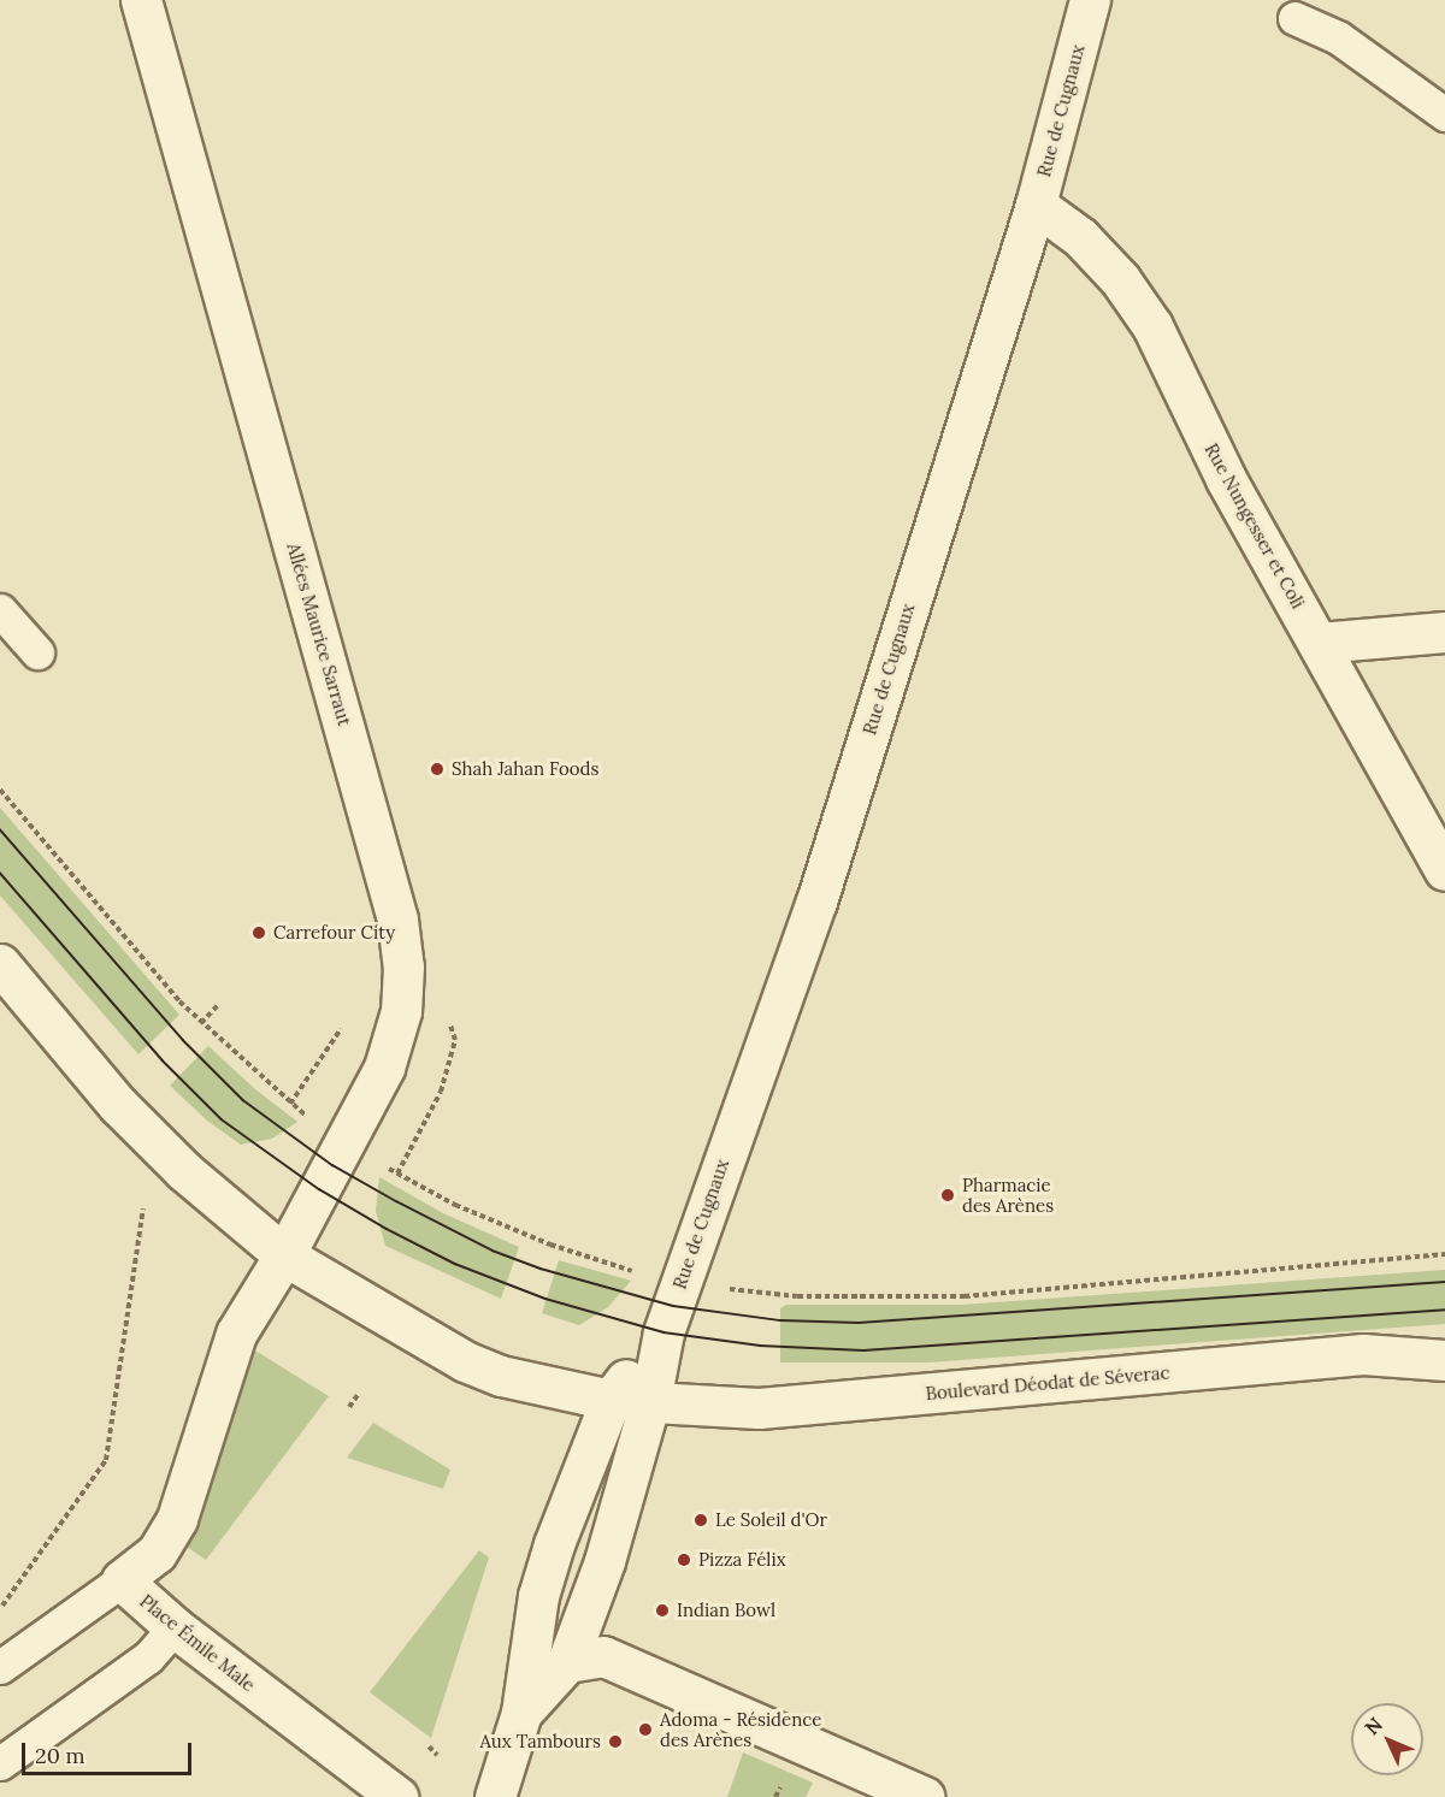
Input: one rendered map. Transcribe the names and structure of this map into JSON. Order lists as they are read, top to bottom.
{
  "streets": {
    "street": [
      "Rue de Cugnaux",
      "Rue Nungesser et Coli",
      "Allées Maurice Sarraut",
      "Boulevard Déodat de Séverac",
      "Place Émile Male"
    ]
  },
  "crossings": [
    ["Rue de Cugnaux", "Rue Nungesser et Coli"],
    ["Rue de Cugnaux", "Boulevard Déodat de Séverac"],
    ["Allées Maurice Sarraut", "Place Émile Male"]
  ],
  "places": [
    "Shah Jahan Foods",
    "Carrefour City",
    "Pharmacie des Arènes",
    "Le Soleil d'Or",
    "Pizza Félix",
    "Indian Bowl",
    "Adoma - Résidence des Arènes",
    "Aux Tambours"
  ],
  "scale_bar": "20 m",
  "north": "top left"
}
